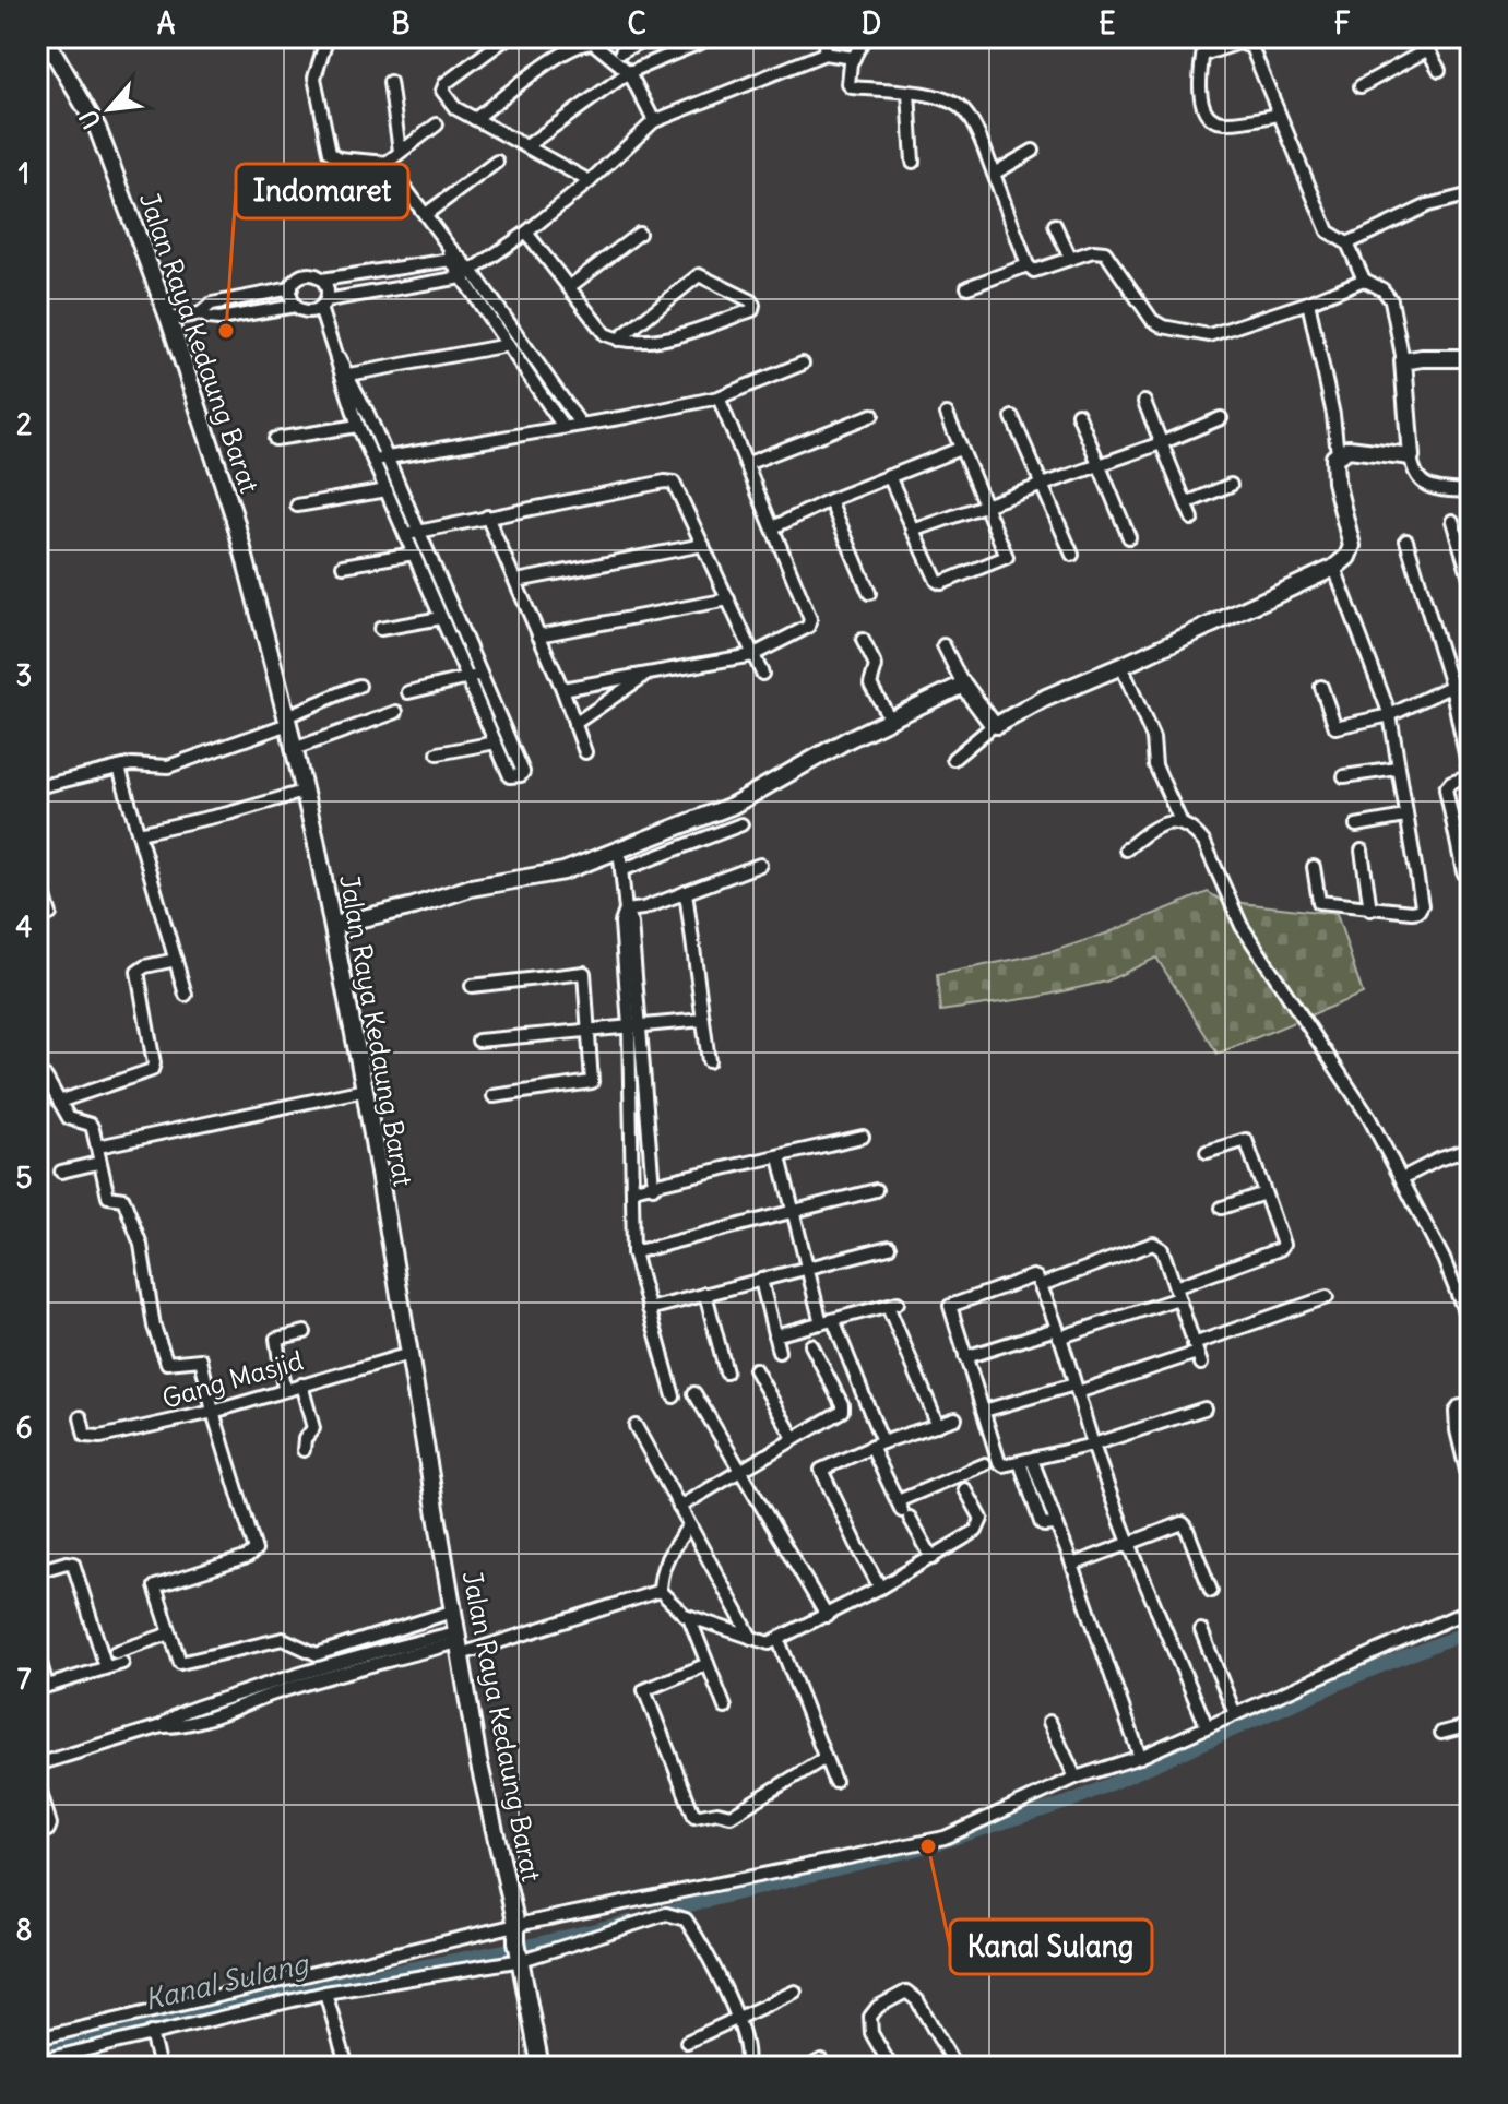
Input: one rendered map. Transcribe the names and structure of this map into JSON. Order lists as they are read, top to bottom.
{
  "streets": {
    "street": ["Jalan Raya Kedaung Barat", "Gang Masjid"]
  },
  "crossings": [
    ["Jalan Raya Kedaung Barat", "Gang Masjid"]
  ],
  "water": ["Kanal Sulang"],
  "places": ["Indomaret", "Kanal Sulang"],
  "north": "bottom left",
  "grid": {
    "columns": [
      "A",
      "B",
      "C",
      "D",
      "E",
      "F"
    ],
    "rows": [
      "1",
      "2",
      "3",
      "4",
      "5",
      "6",
      "7",
      "8"
    ]
  }
}
